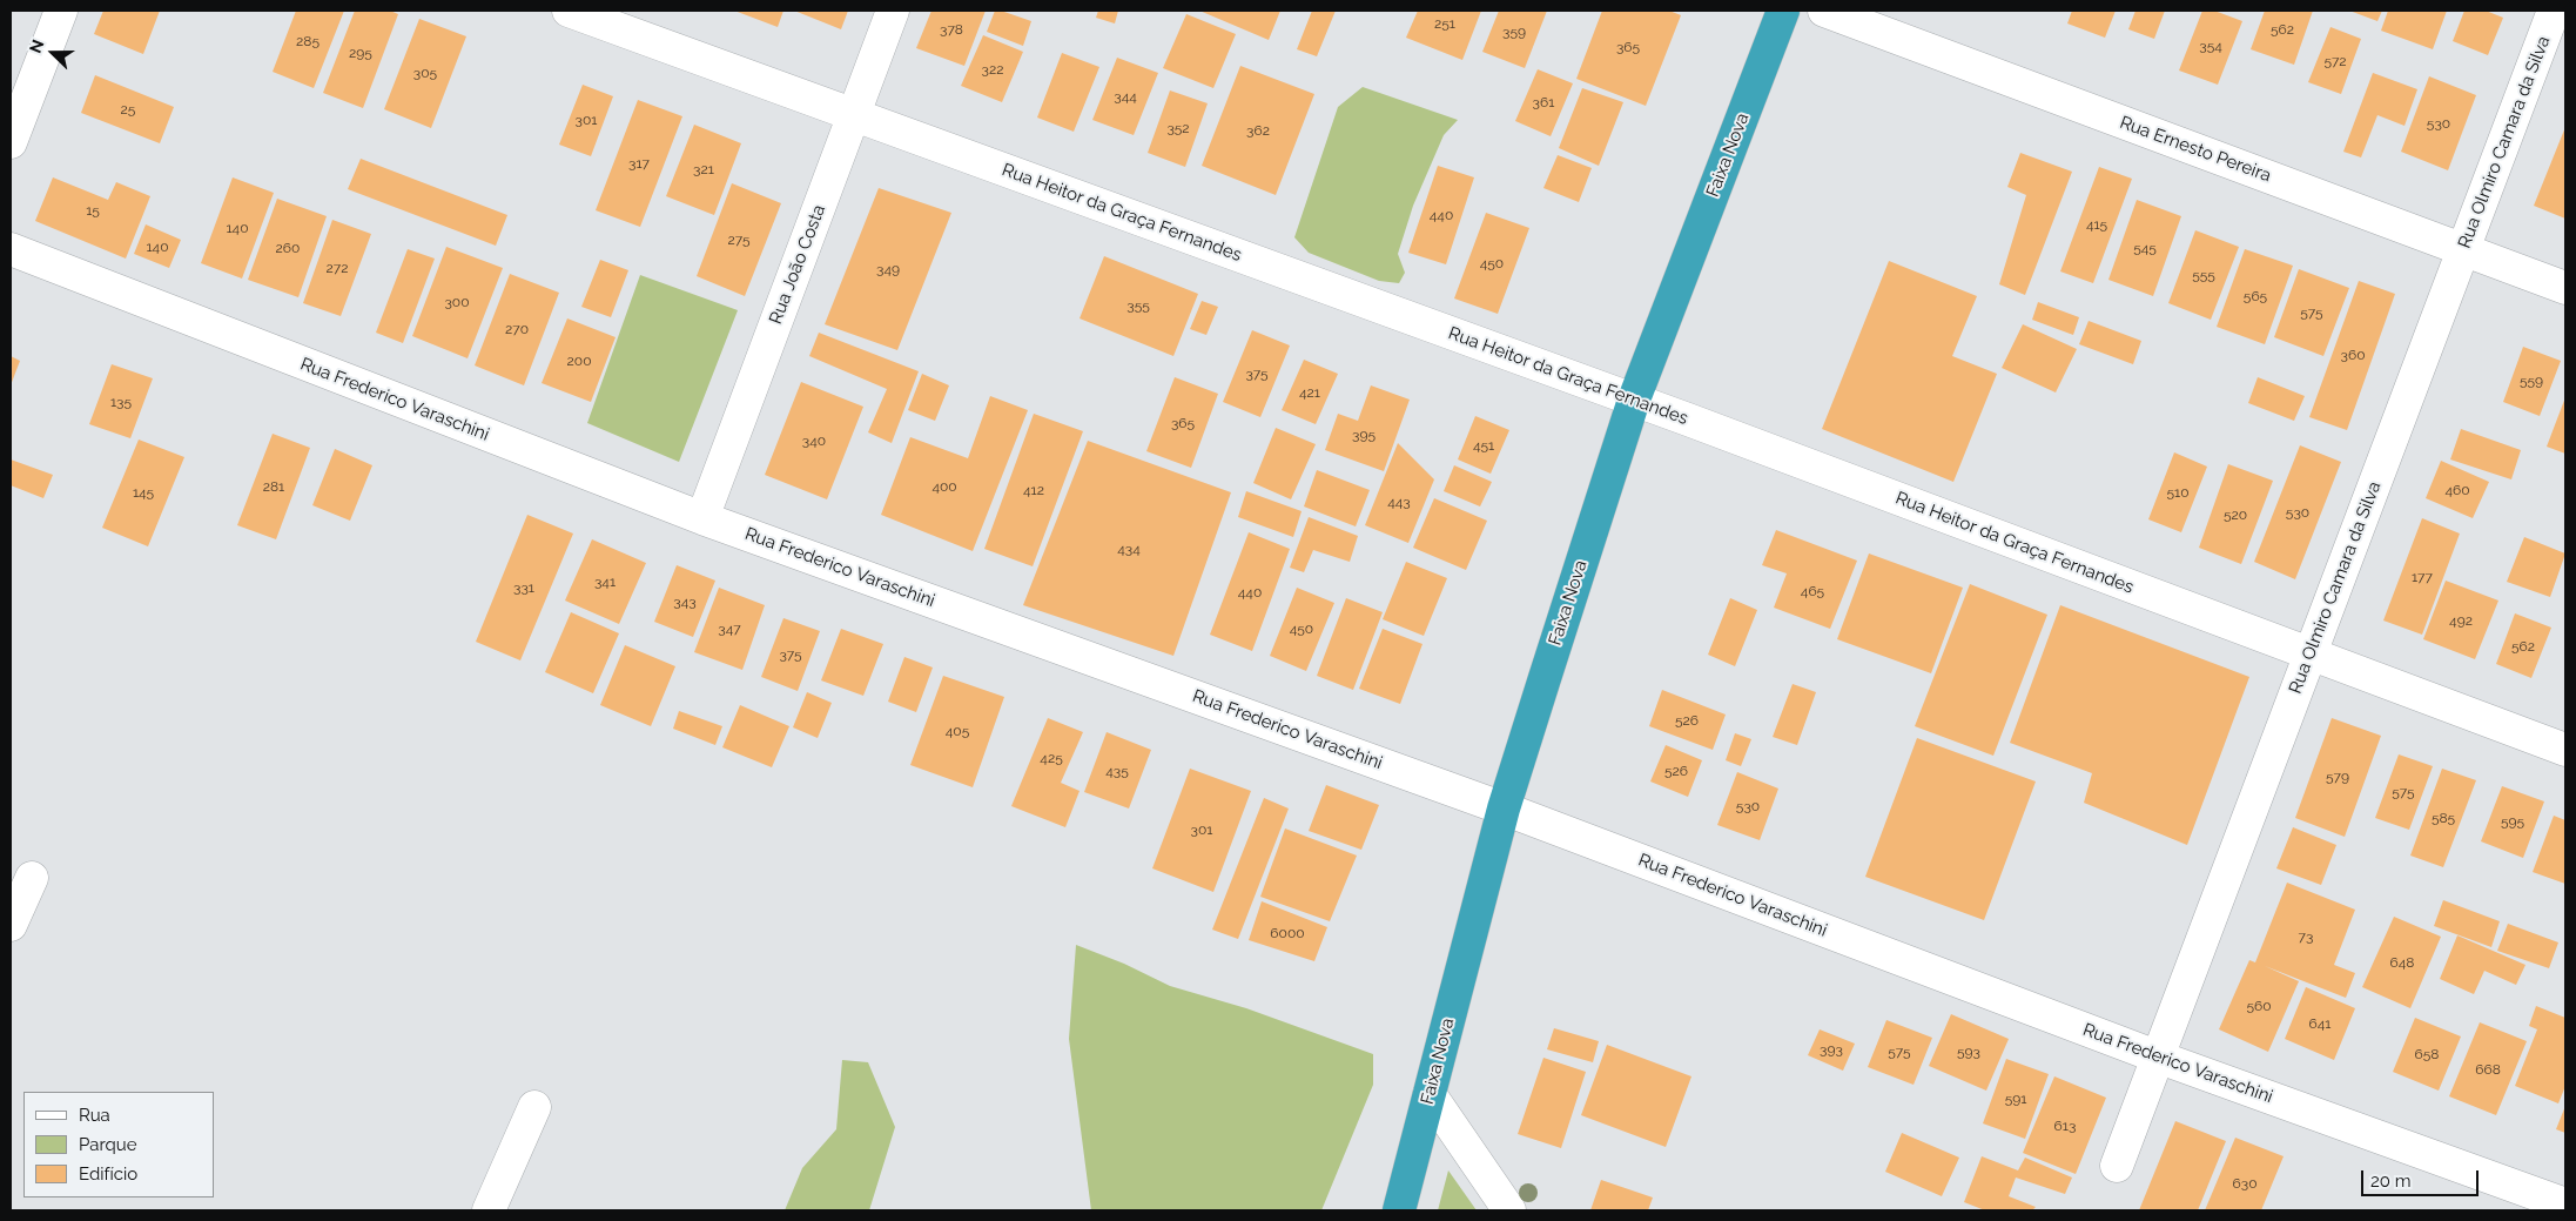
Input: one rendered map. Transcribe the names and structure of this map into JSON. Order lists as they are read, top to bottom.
{
  "streets": {
    "highway": ["Faixa Nova"],
    "street": [
      "Rua Olmiro Camara da Silva",
      "Rua Ernesto Pereira",
      "Rua Heitor da Graça Fernandes",
      "Rua João Costa",
      "Rua Frederico Varaschini"
    ]
  },
  "crossings": [
    ["Rua Olmiro Camara da Silva", "Rua Ernesto Pereira"],
    ["Rua Olmiro Camara da Silva", "Rua Heitor da Graça Fernandes"],
    ["Rua Olmiro Camara da Silva", "Rua Frederico Varaschini"],
    ["Faixa Nova", "Rua Heitor da Graça Fernandes"],
    ["Faixa Nova", "Rua Frederico Varaschini"],
    ["Rua Heitor da Graça Fernandes", "Rua João Costa"],
    ["Rua João Costa", "Rua Frederico Varaschini"]
  ],
  "house_numbers": [
    "251",
    "378",
    "562",
    "359",
    "285",
    "354",
    "365",
    "295",
    "572",
    "322",
    "305",
    "344",
    "361",
    "25",
    "301",
    "530",
    "352",
    "362",
    "317",
    "321",
    "15",
    "440",
    "415",
    "140",
    "275",
    "140",
    "260",
    "545",
    "450",
    "272",
    "349",
    "555",
    "565",
    "300",
    "355",
    "575",
    "270",
    "360",
    "200",
    "375",
    "559",
    "421",
    "135",
    "365",
    "395",
    "340",
    "451",
    "281",
    "400",
    "412",
    "460",
    "145",
    "510",
    "443",
    "530",
    "520",
    "434",
    "177",
    "341",
    "331",
    "465",
    "440",
    "343",
    "492",
    "347",
    "450",
    "562",
    "375",
    "526",
    "405",
    "425",
    "435",
    "526",
    "579",
    "575",
    "530",
    "585",
    "595",
    "301",
    "6000",
    "73",
    "648",
    "560",
    "641",
    "393",
    "575",
    "593",
    "658",
    "668",
    "591",
    "613",
    "630"
  ],
  "legend": ["Rua", "Parque", "Edifício"],
  "scale_bar": "20 m",
  "north": "left"
}
